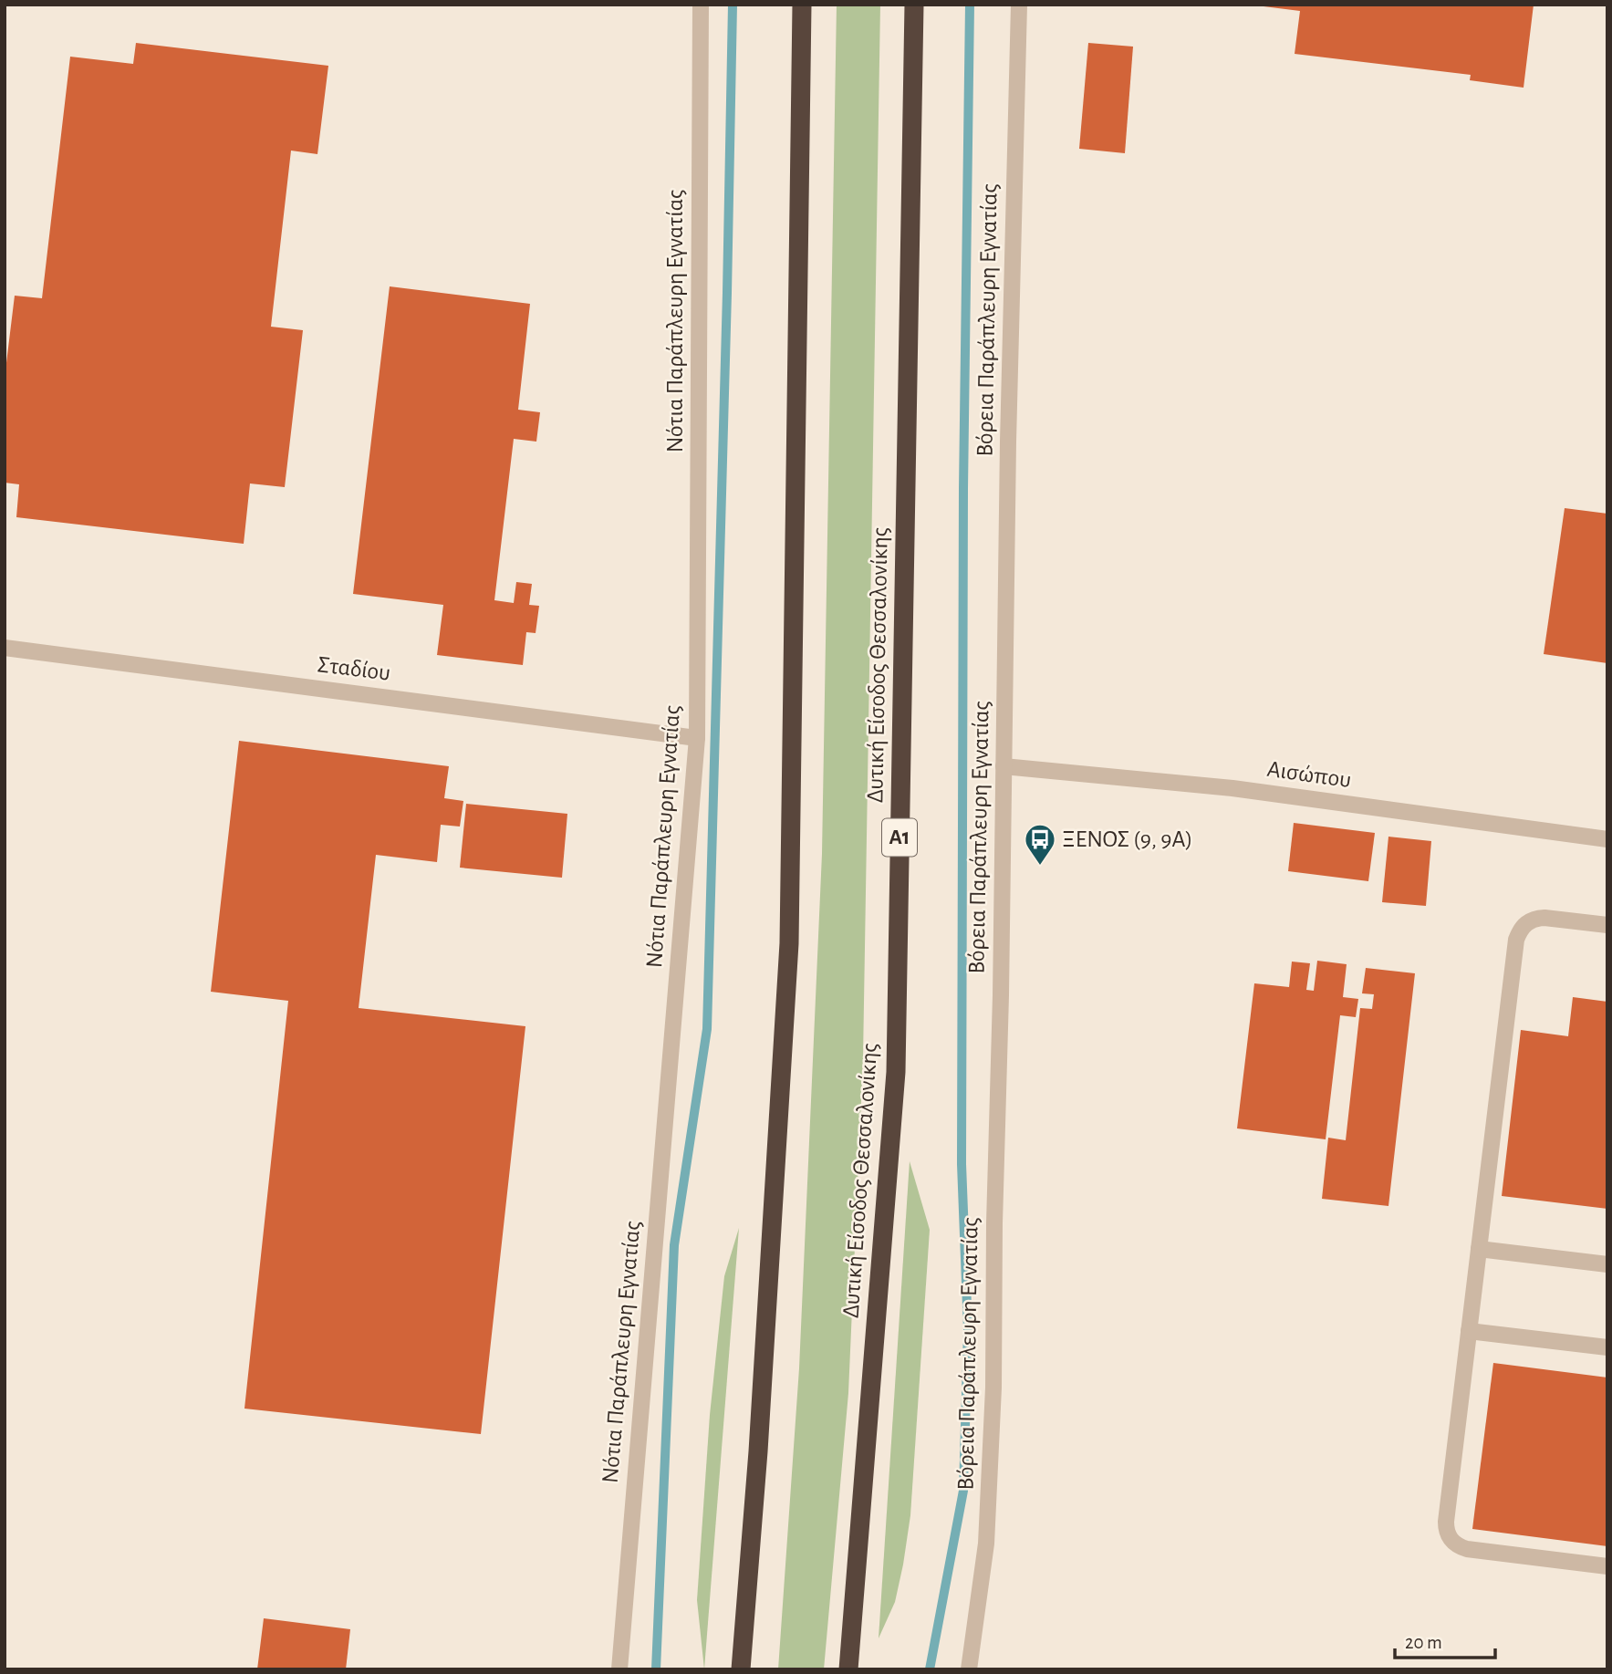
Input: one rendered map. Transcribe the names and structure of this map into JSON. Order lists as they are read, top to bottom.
{
  "streets": {
    "highway": ["Δυτική Είσοδος Θεσσαλονίκης", "Α1"],
    "street": [
      "Βόρεια Παράπλευρη Εγνατίας",
      "Νότια Παράπλευρη Εγνατίας",
      "Σταδίου",
      "Αισώπου"
    ]
  },
  "crossings": [
    ["Βόρεια Παράπλευρη Εγνατίας", "Αισώπου"],
    ["Νότια Παράπλευρη Εγνατίας", "Σταδίου"]
  ],
  "places": {
    "bus stop": ["ΞΕΝΟΣ (9, 9Α)"]
  },
  "scale_bar": "20 m"
}
